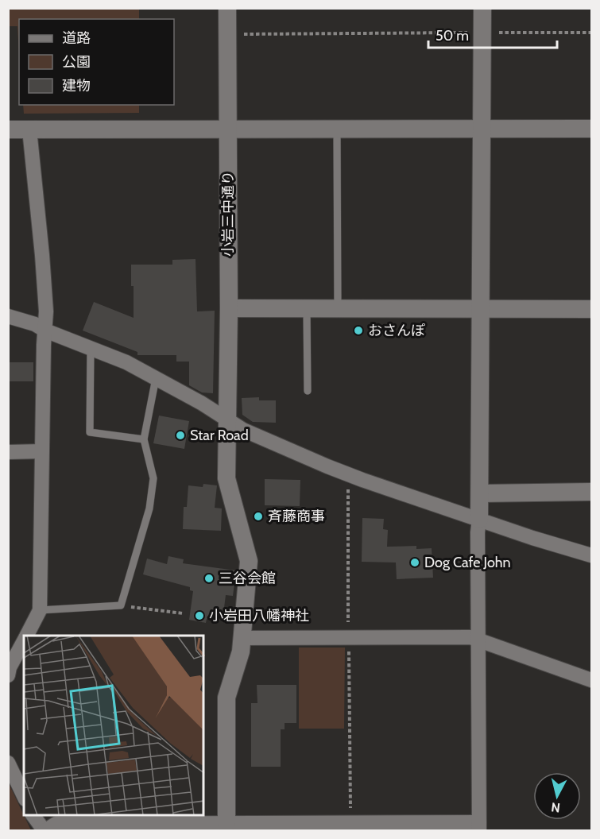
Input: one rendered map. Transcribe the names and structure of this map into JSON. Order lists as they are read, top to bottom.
{
  "streets": {
    "street": ["小岩三中通り"]
  },
  "places": [
    "おさんぽ",
    "Star Road",
    "斉藤商事",
    "Dog Cafe John",
    "三谷会館",
    "小岩田八幡神社"
  ],
  "legend": ["道路", "公園", "建物"],
  "scale_bar": "50 m",
  "north": "bottom"
}
